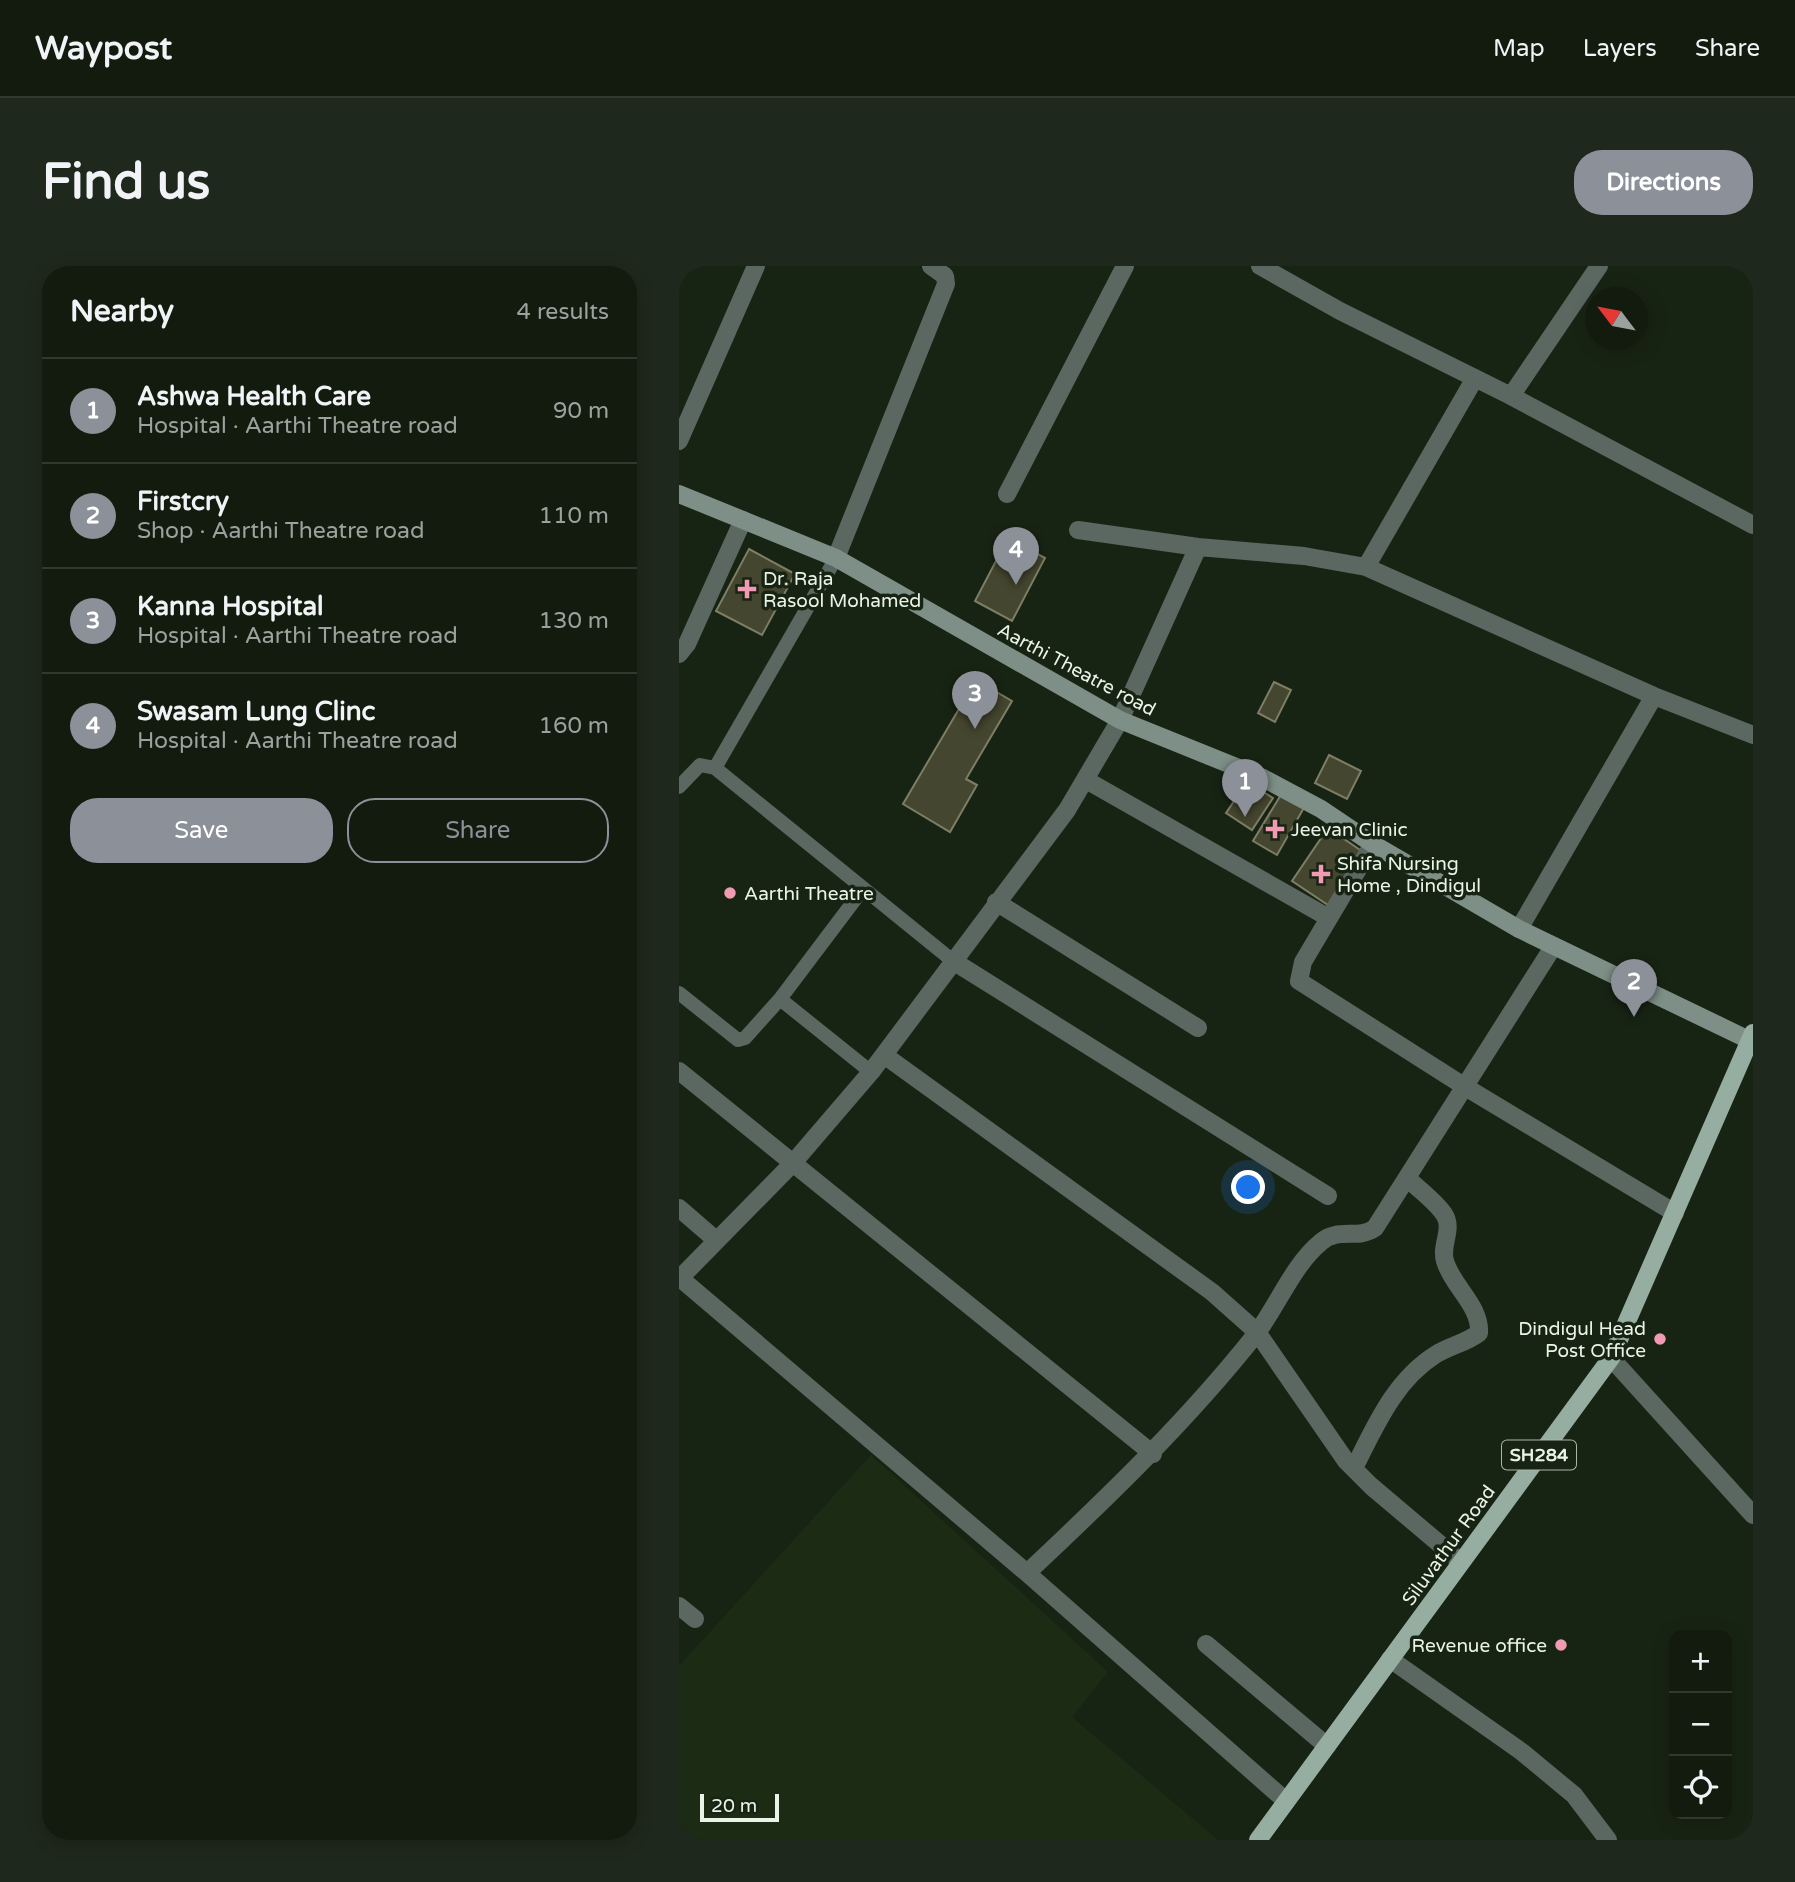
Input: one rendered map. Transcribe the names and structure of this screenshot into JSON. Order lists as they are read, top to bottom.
{
  "streets": {
    "main road": ["Aarthi Theatre road", "SH284", "Siluvathur Road"]
  },
  "crossings": [
    ["Aarthi Theatre road", "Siluvathur Road"]
  ],
  "places": {
    "health": ["Dr. Raja Rasool Mohamed", "Jeevan Clinic", "Shifa Nursing Home , Dindigul"],
    "other": ["Aarthi Theatre", "Dindigul Head Post Office", "Revenue office"]
  },
  "scale_bar": "20 m",
  "north": "top left",
  "page": {
    "header": "Waypost",
    "nav": ["Map", "Layers", "Share"],
    "buttons": [
      "Directions",
      ["Save", "Share"]
    ],
    "title": "Find us",
    "heading": ["Nearby", "4 results"],
    "list": [
      {
        "mark": "1",
        "name": "Ashwa Health Care",
        "note": "Hospital · Aarthi Theatre road",
        "value": "90 m"
      },
      {
        "mark": "2",
        "name": "Firstcry",
        "note": "Shop · Aarthi Theatre road",
        "value": "110 m"
      },
      {
        "mark": "3",
        "name": "Kanna Hospital",
        "note": "Hospital · Aarthi Theatre road",
        "value": "130 m"
      },
      {
        "mark": "4",
        "name": "Swasam Lung Clinc",
        "note": "Hospital · Aarthi Theatre road",
        "value": "160 m"
      }
    ],
    "pins": [
      "4",
      "3",
      "1",
      "2"
    ],
    "map_buttons": ["+", "−"],
    "scale": "20 m"
  }
}
